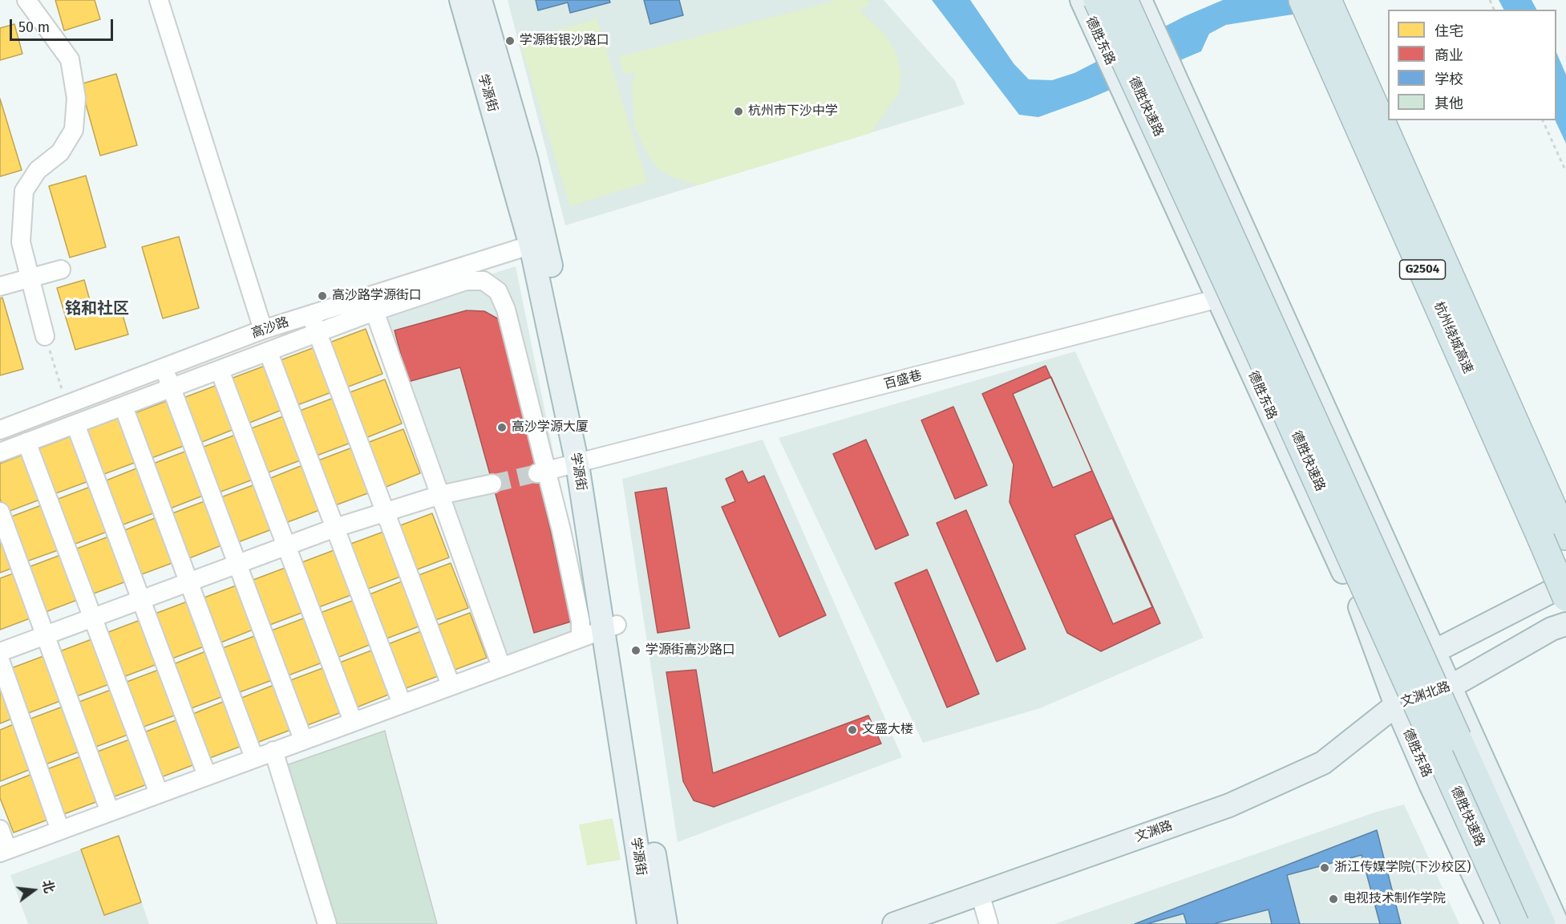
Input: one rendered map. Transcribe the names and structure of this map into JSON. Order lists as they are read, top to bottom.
{
  "streets": {
    "highway": ["德胜快速路", "G2504", "杭州绕城高速"],
    "main road": [
      "德胜东路",
      "学源街",
      "文渊北路",
      "文渊路"
    ],
    "street": ["高沙路", "百盛巷"]
  },
  "crossings": [
    ["德胜东路", "百盛巷"],
    ["德胜东路", "文渊北路"],
    ["德胜东路", "文渊路"],
    ["学源街", "高沙路"],
    ["学源街", "百盛巷"],
    ["文渊北路", "文渊路"]
  ],
  "districts": ["铭和社区"],
  "places": [
    "学源街银沙路口",
    "杭州市下沙中学",
    "高沙路学源街口",
    "高沙学源大厦",
    "学源街高沙路口",
    "文盛大楼",
    "浙江传媒学院(下沙校区)",
    "电视技术制作学院"
  ],
  "legend": [
    "住宅",
    "商业",
    "学校",
    "其他"
  ],
  "scale_bar": "50 m",
  "north": "right"
}
